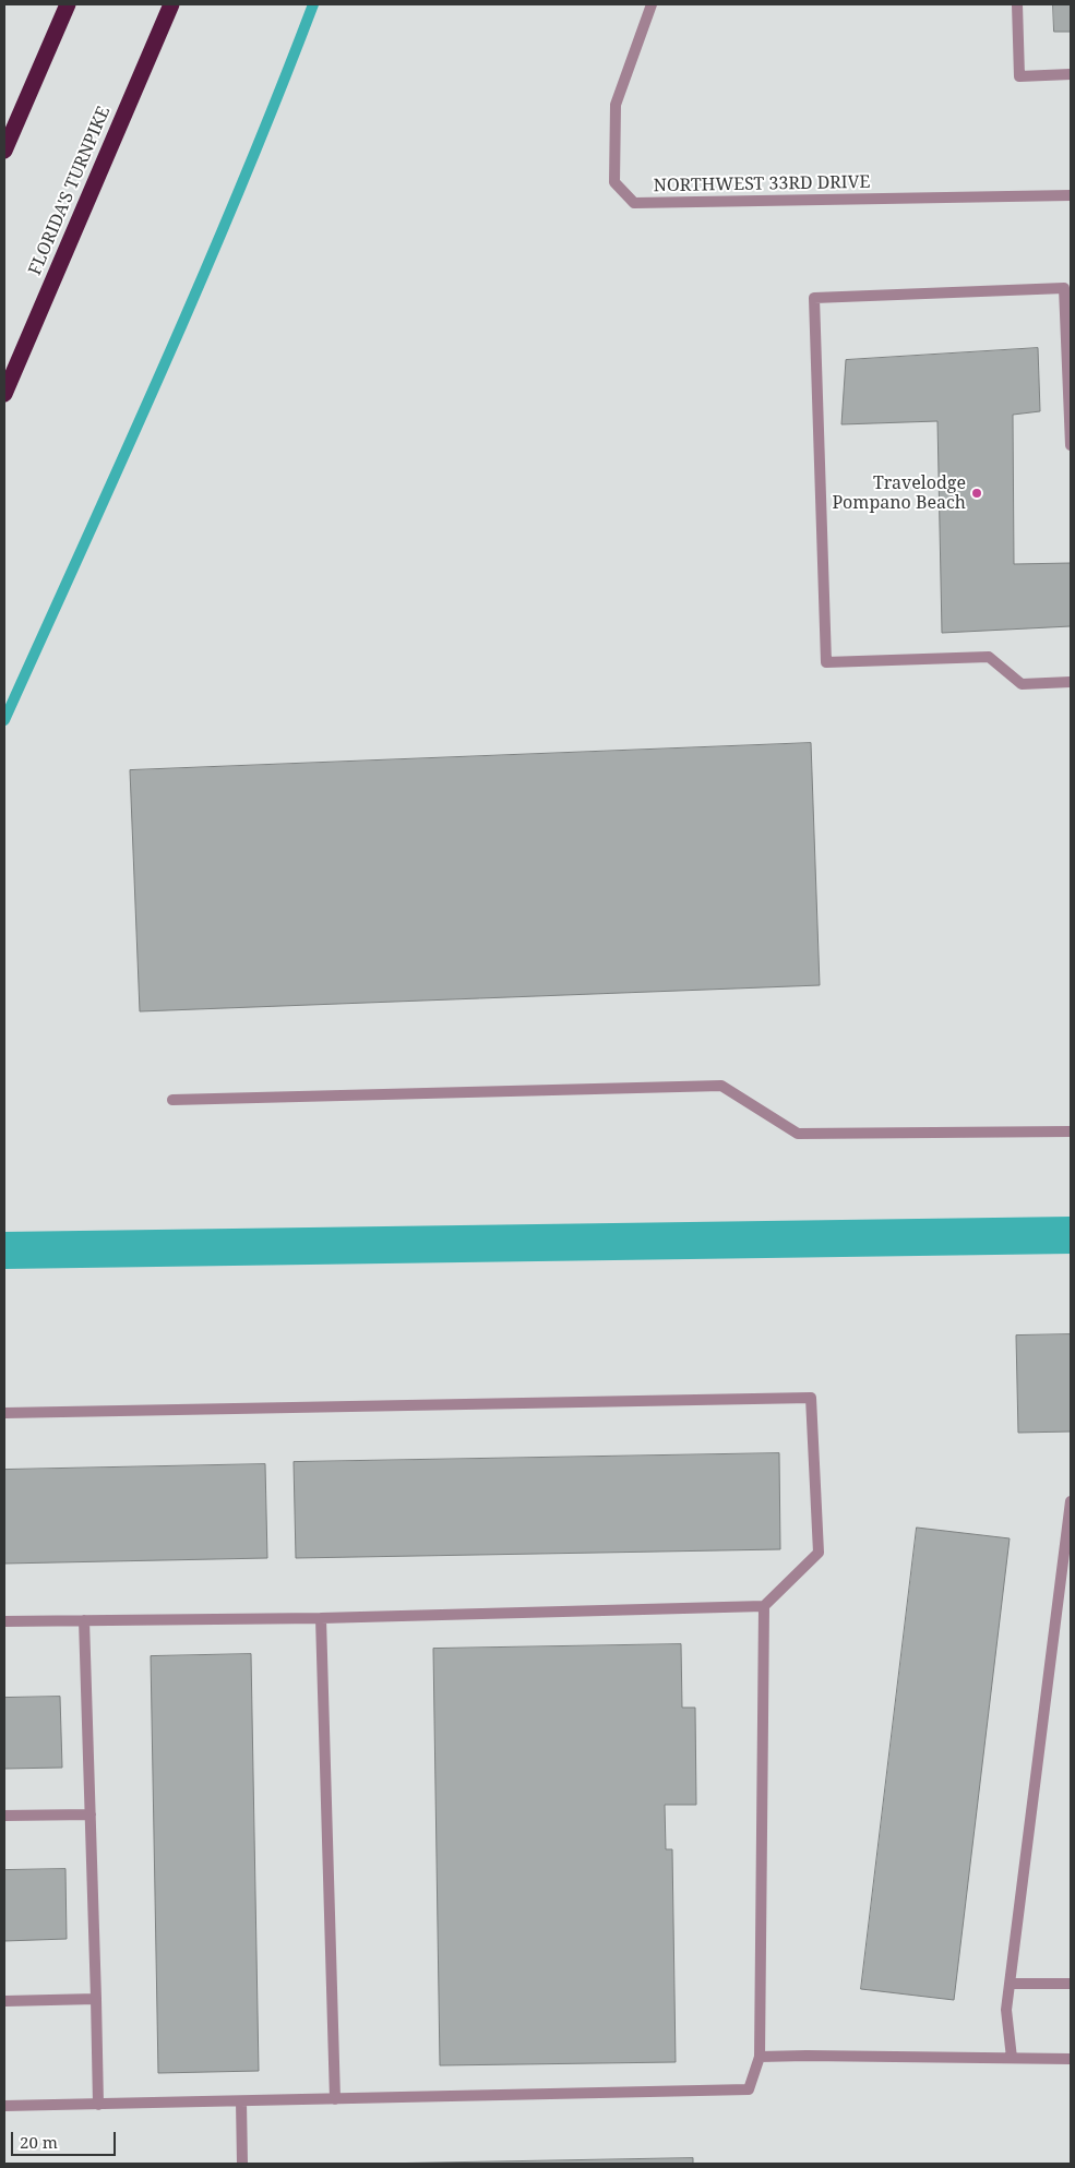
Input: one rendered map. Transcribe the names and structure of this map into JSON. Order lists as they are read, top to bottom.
{
  "streets": {
    "highway": ["FLORIDA'S TURNPIKE"],
    "street": ["NORTHWEST 33RD DRIVE"]
  },
  "places": ["Travelodge Pompano Beach"],
  "scale_bar": "20 m"
}
